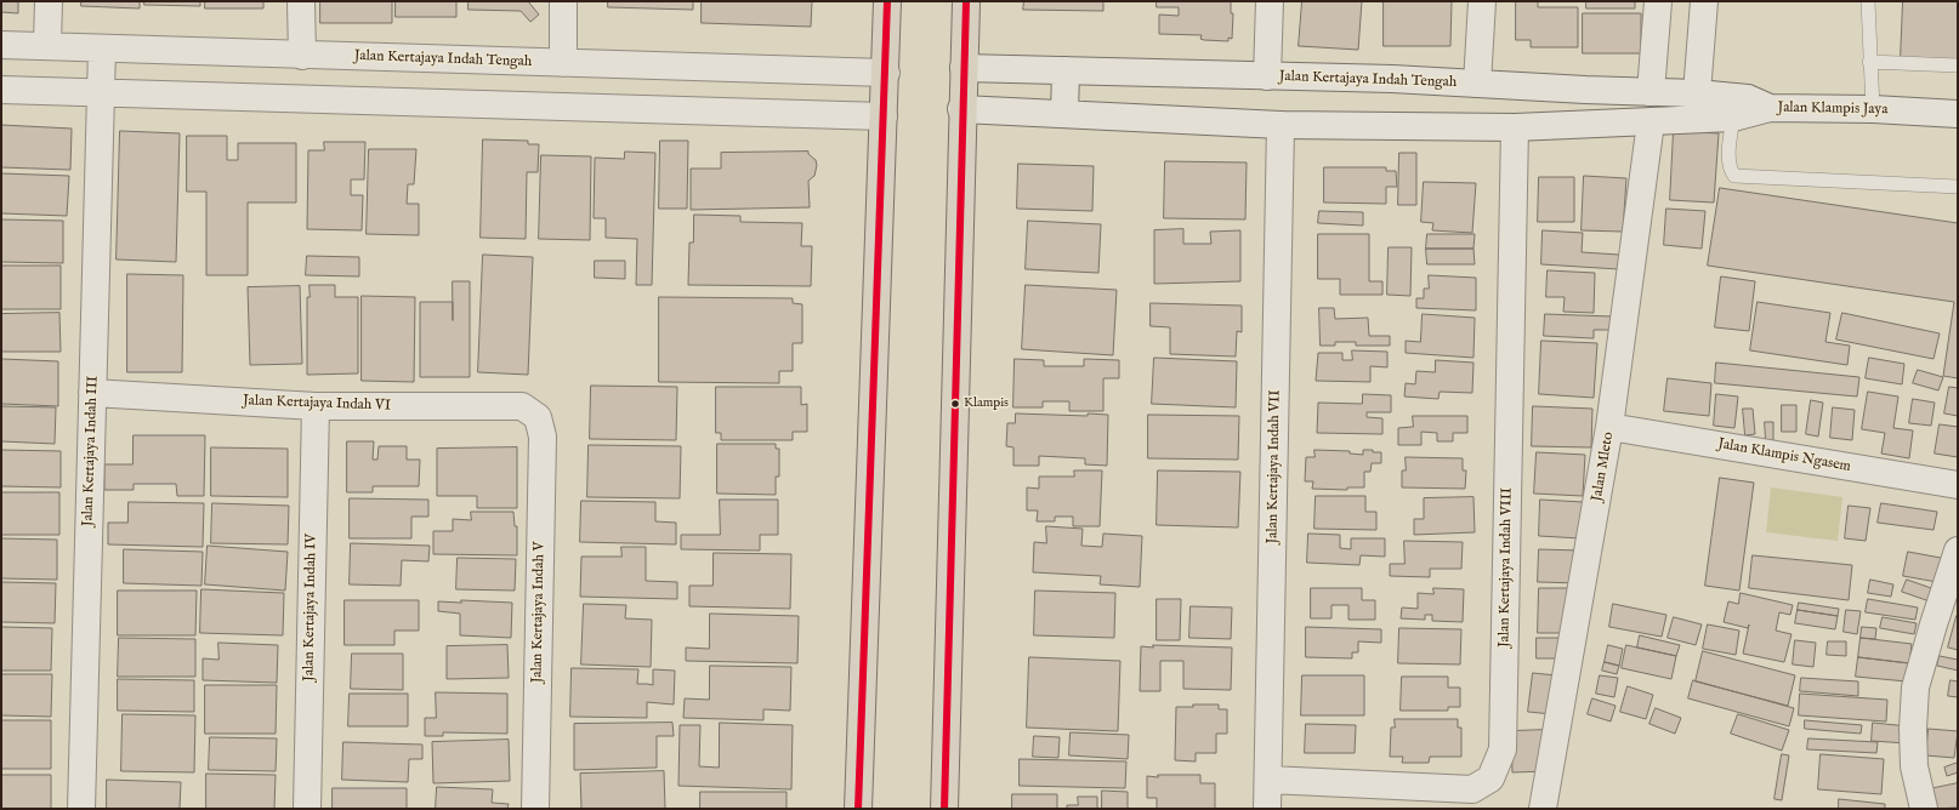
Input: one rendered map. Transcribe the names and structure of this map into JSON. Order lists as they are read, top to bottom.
{
  "streets": {
    "street": [
      "Jalan Kertajaya Indah Tengah",
      "Jalan Klampis Jaya",
      "Jalan Kertajaya Indah VI",
      "Jalan Kertajaya Indah III",
      "Jalan Klampis Ngasem",
      "Jalan Kertajaya Indah VII",
      "Jalan Mleto",
      "Jalan Kertajaya Indah VIII",
      "Jalan Kertajaya Indah IV",
      "Jalan Kertajaya Indah V"
    ]
  },
  "crossings": [
    ["Jalan Kertajaya Indah Tengah", "Jalan Klampis Jaya"],
    ["Jalan Kertajaya Indah Tengah", "Jalan Kertajaya Indah III"],
    ["Jalan Klampis Jaya", "Jalan Mleto"],
    ["Jalan Kertajaya Indah VI", "Jalan Kertajaya Indah III"],
    ["Jalan Kertajaya Indah VI", "Jalan Kertajaya Indah IV"],
    ["Jalan Kertajaya Indah VI", "Jalan Kertajaya Indah V"],
    ["Jalan Klampis Ngasem", "Jalan Mleto"],
    ["Jalan Kertajaya Indah VII", "Jalan Kertajaya Indah VIII"]
  ],
  "places": ["Klampis"]
}
